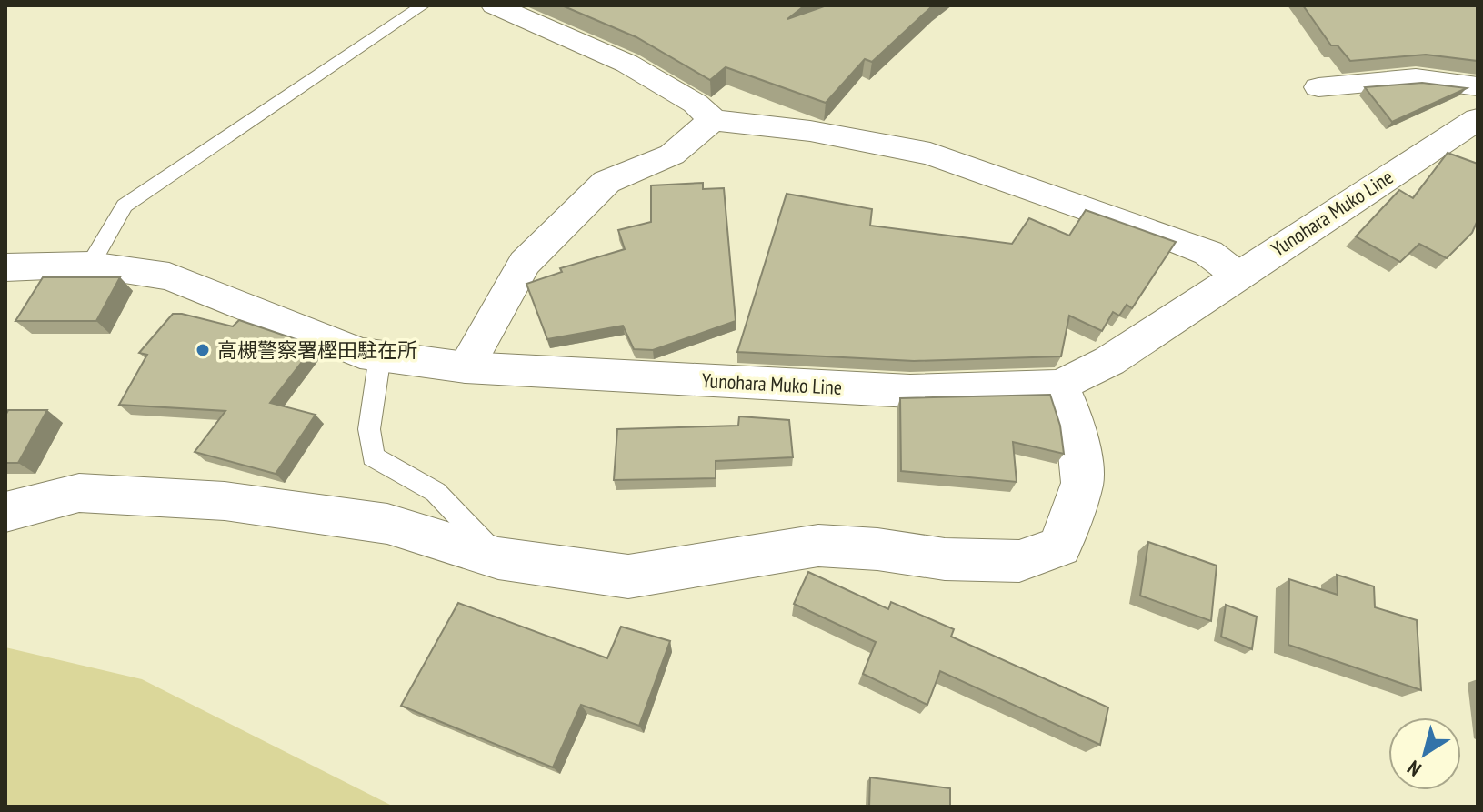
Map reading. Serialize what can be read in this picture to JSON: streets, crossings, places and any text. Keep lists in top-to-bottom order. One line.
{"streets":{"street":["Yunohara Muko Line"]},"places":["高槻警察署樫田駐在所"],"north":"bottom left"}
